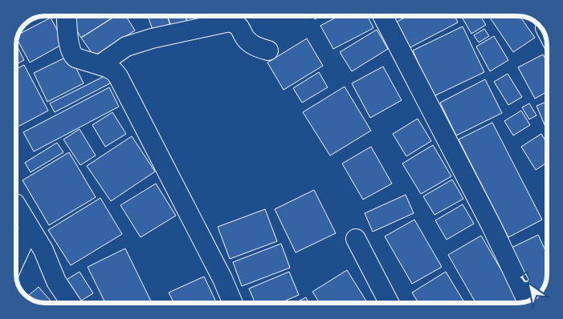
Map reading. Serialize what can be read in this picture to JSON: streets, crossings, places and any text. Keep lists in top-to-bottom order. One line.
{"north":"top left"}
